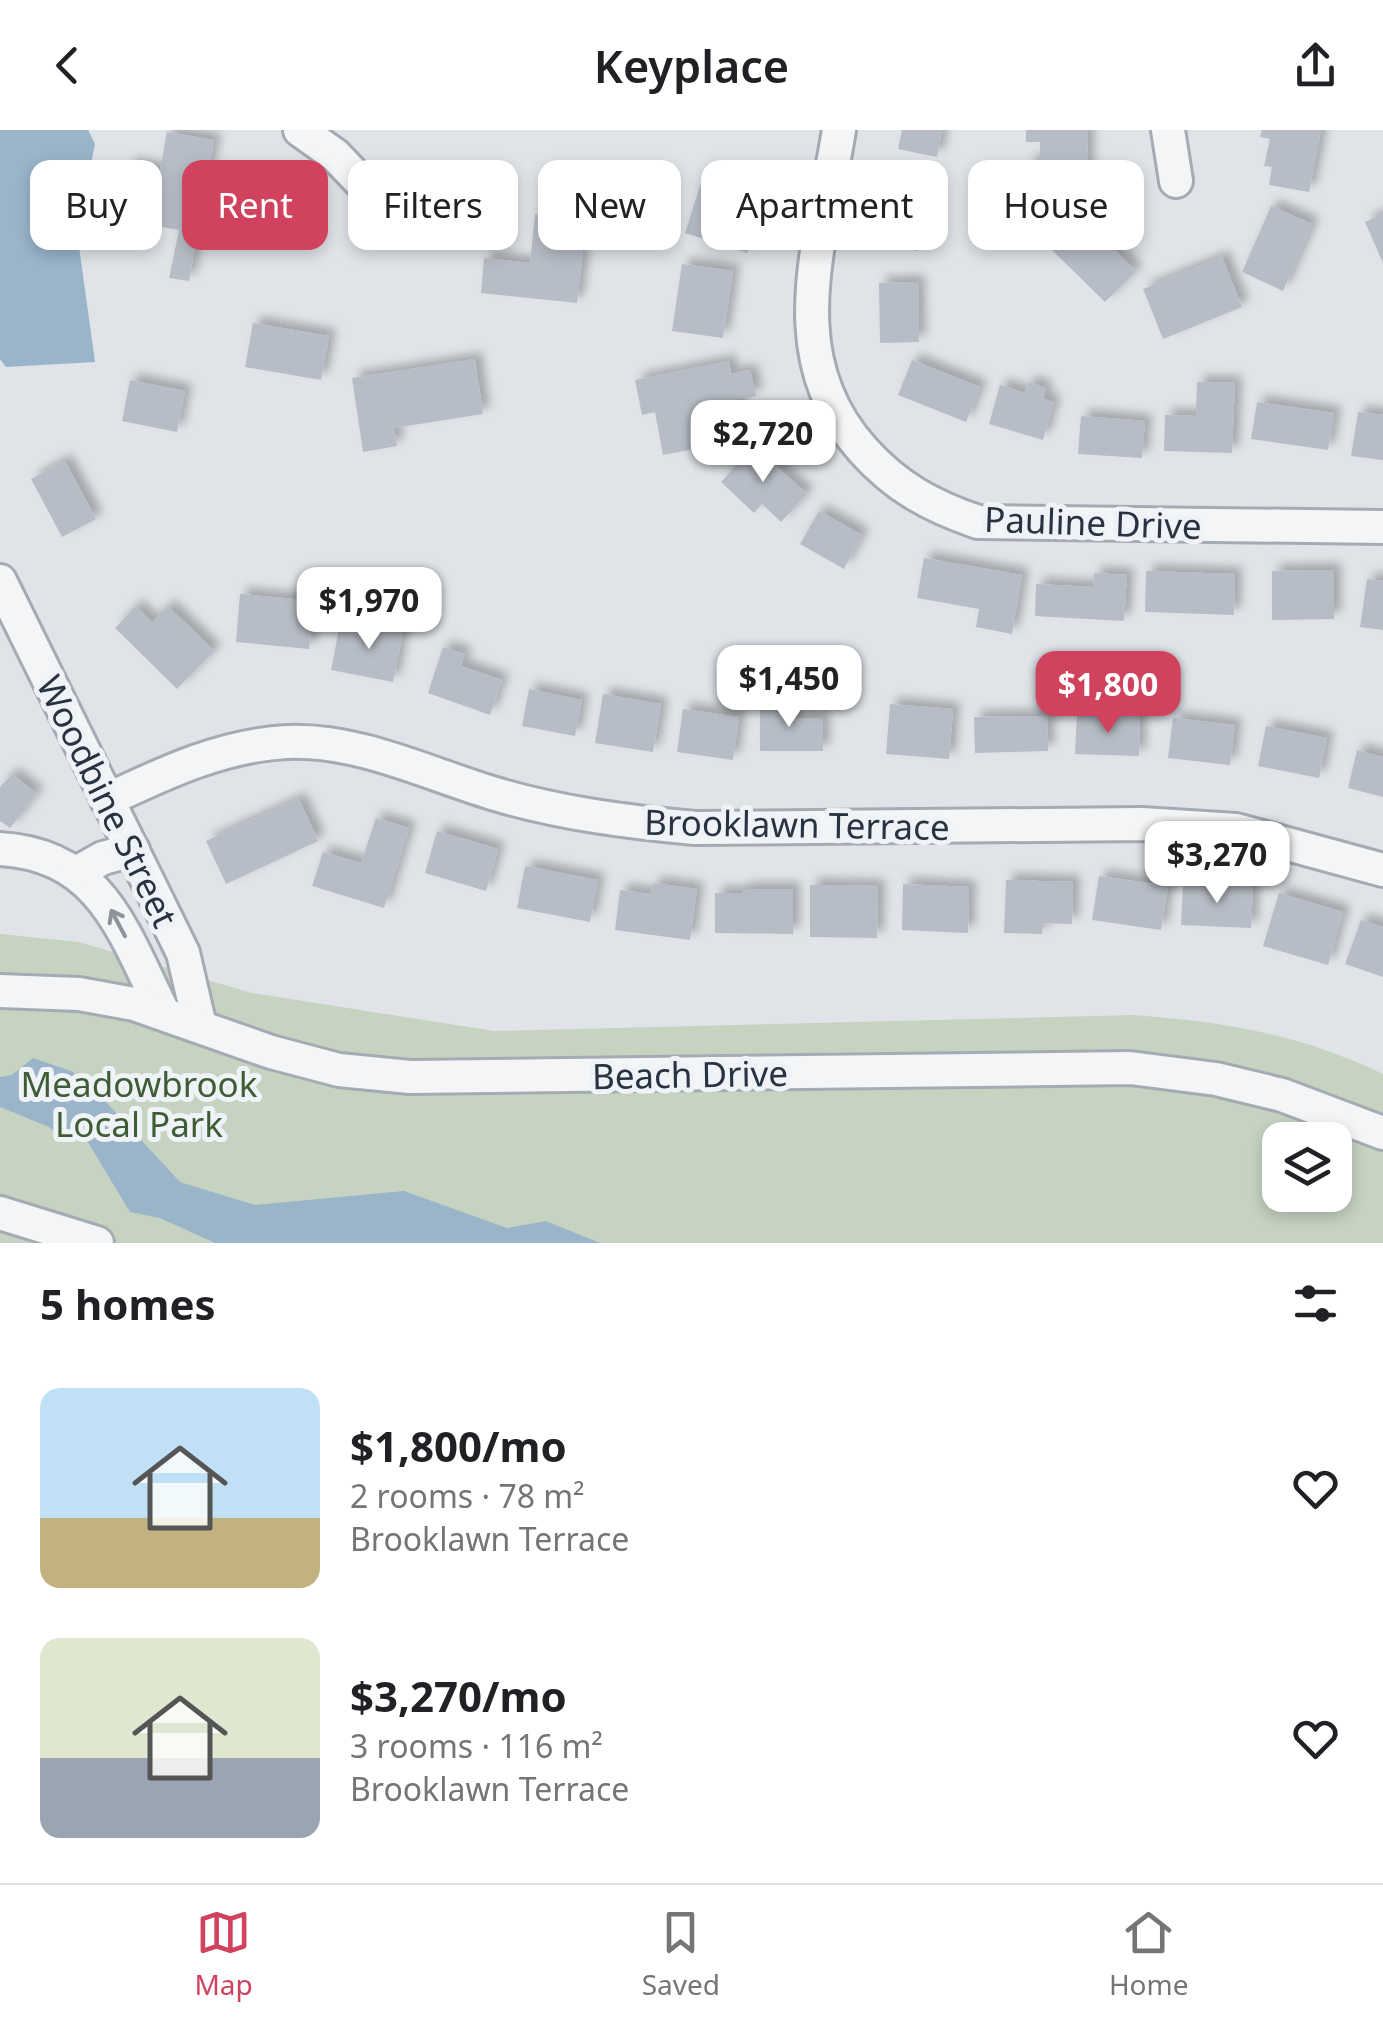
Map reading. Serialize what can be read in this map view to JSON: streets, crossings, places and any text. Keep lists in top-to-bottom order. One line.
{"streets":{"street":["Pauline Drive","Woodbine Street","Brooklawn Terrace","Beach Drive"]},"crossings":[["Woodbine Street","Brooklawn Terrace"],["Woodbine Street","Beach Drive"]],"parks":["Meadowbrook Local Park"],"page":{"header":"Keyplace","chip":["Buy","Rent","Filters","New","Apartment","House"],"price":["$2,720","$1,970","$1,450","$1,800","$3,270"],"heading":"5 homes","list":[{"name":"$1,800/mo","note":"2 rooms · 78 m² · Brooklawn Terrace"},{"name":"$3,270/mo","note":"3 rooms · 116 m² · Brooklawn Terrace"}],"tabs":["Map","Saved","Home"]}}
